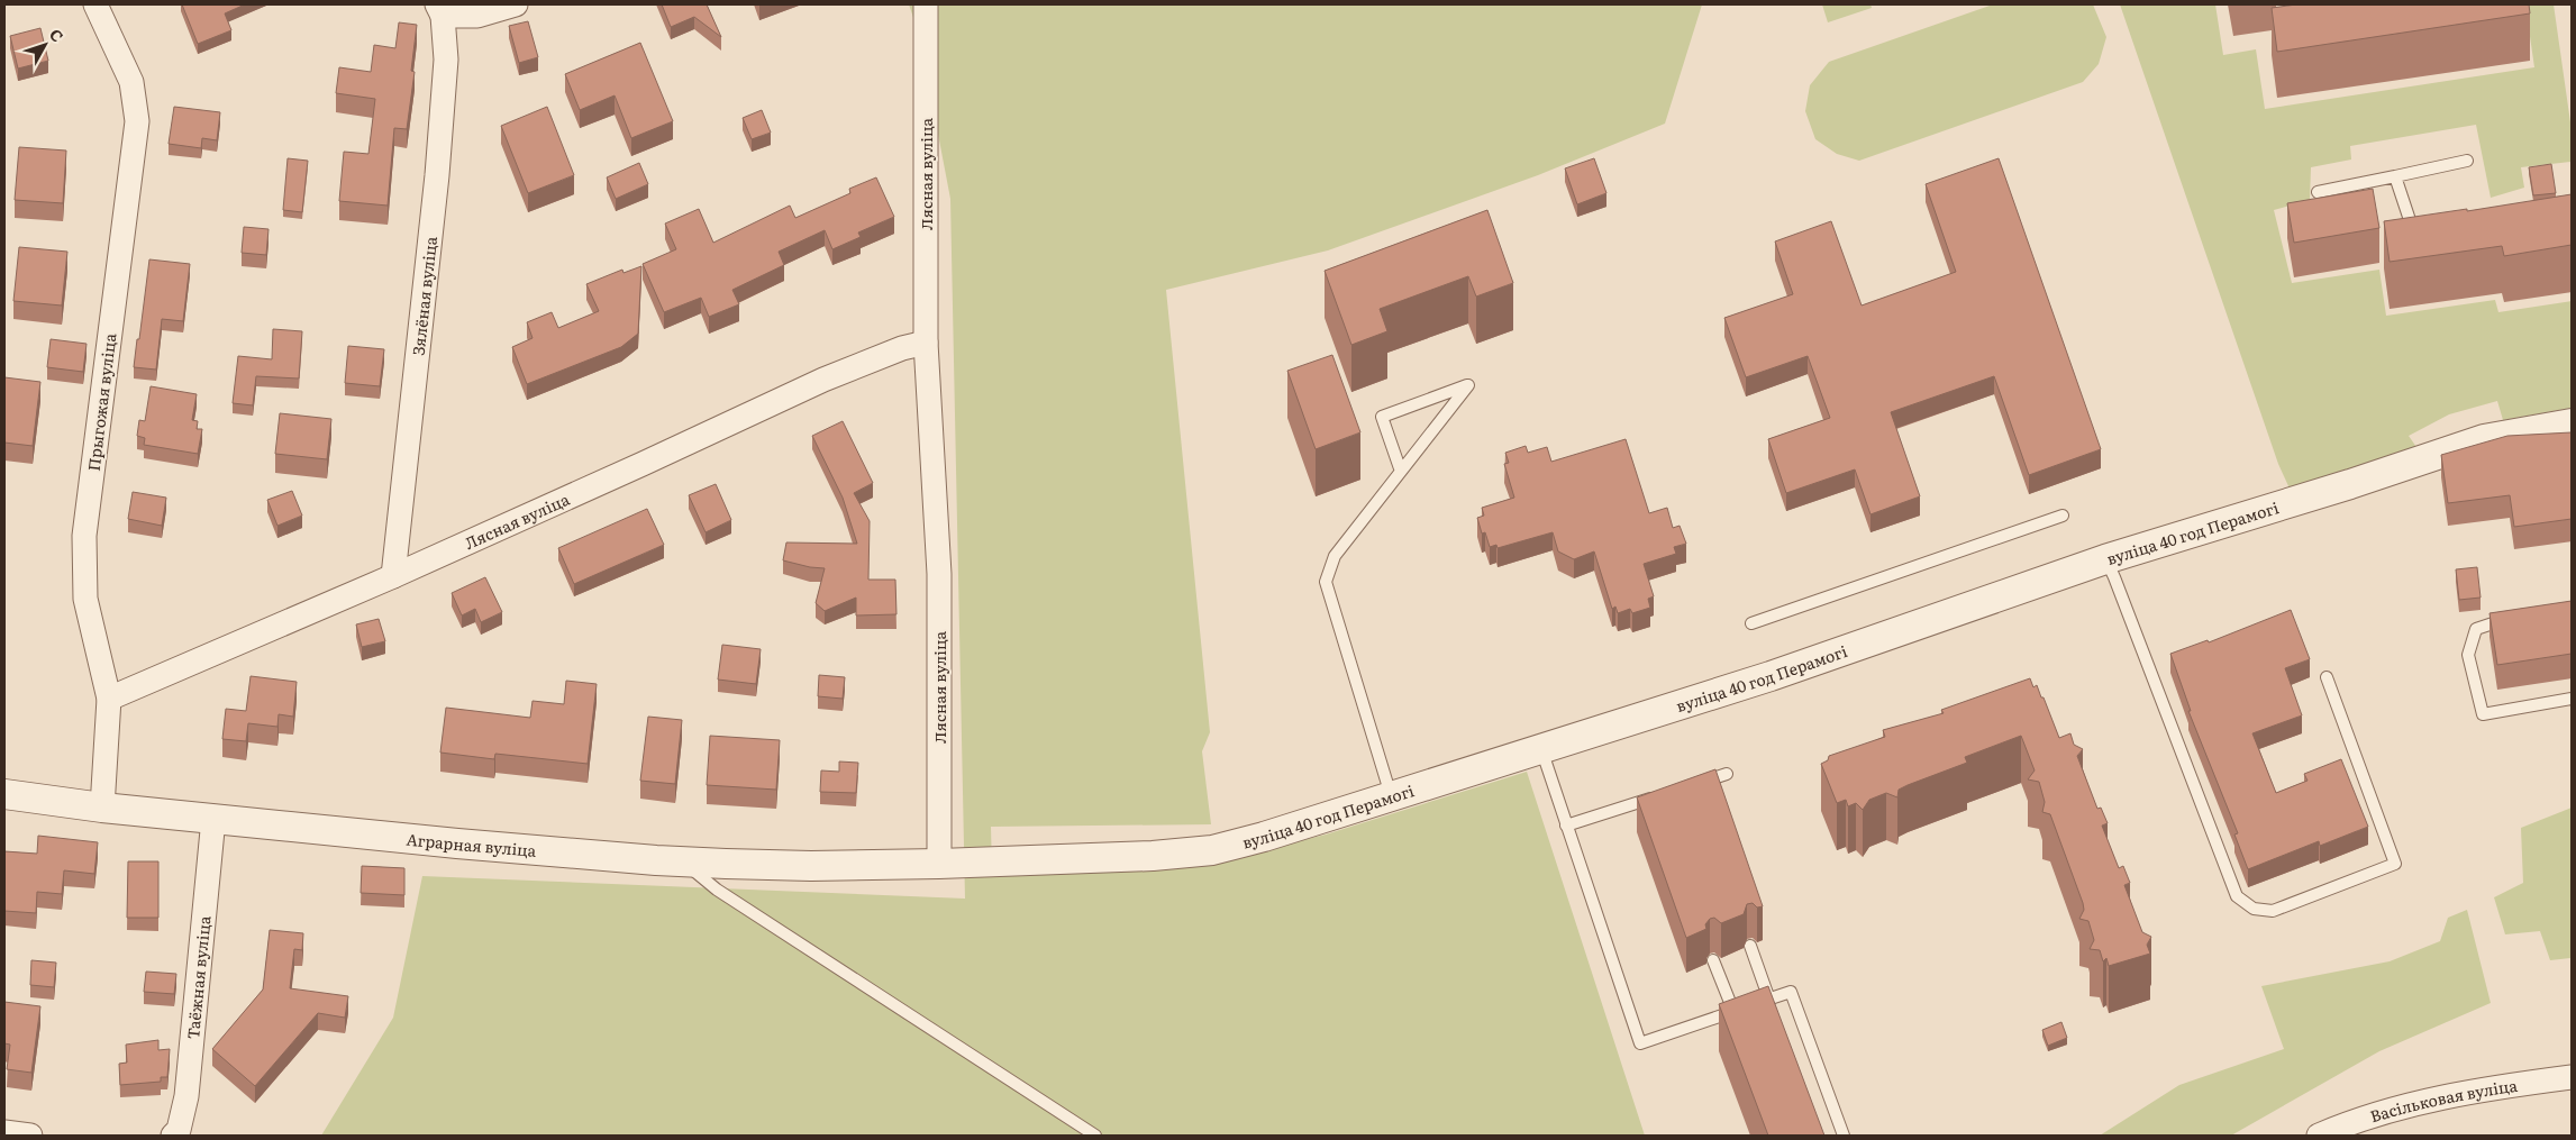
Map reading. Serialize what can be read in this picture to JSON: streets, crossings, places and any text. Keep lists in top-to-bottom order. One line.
{"streets":{"street":["Лясная вуліца","Зялёная вуліца","Прыгожая вуліца","вуліца 40 год Перамогі","Аграрная вуліца","Таёжная вуліца","Васільковая вуліца"]},"crossings":[["Лясная вуліца","Зялёная вуліца"],["Лясная вуліца","Прыгожая вуліца"],["Лясная вуліца","вуліца 40 год Перамогі"],["Лясная вуліца","Аграрная вуліца"],["Прыгожая вуліца","Аграрная вуліца"],["вуліца 40 год Перамогі","Аграрная вуліца"],["Аграрная вуліца","Таёжная вуліца"]],"north":"top right"}
